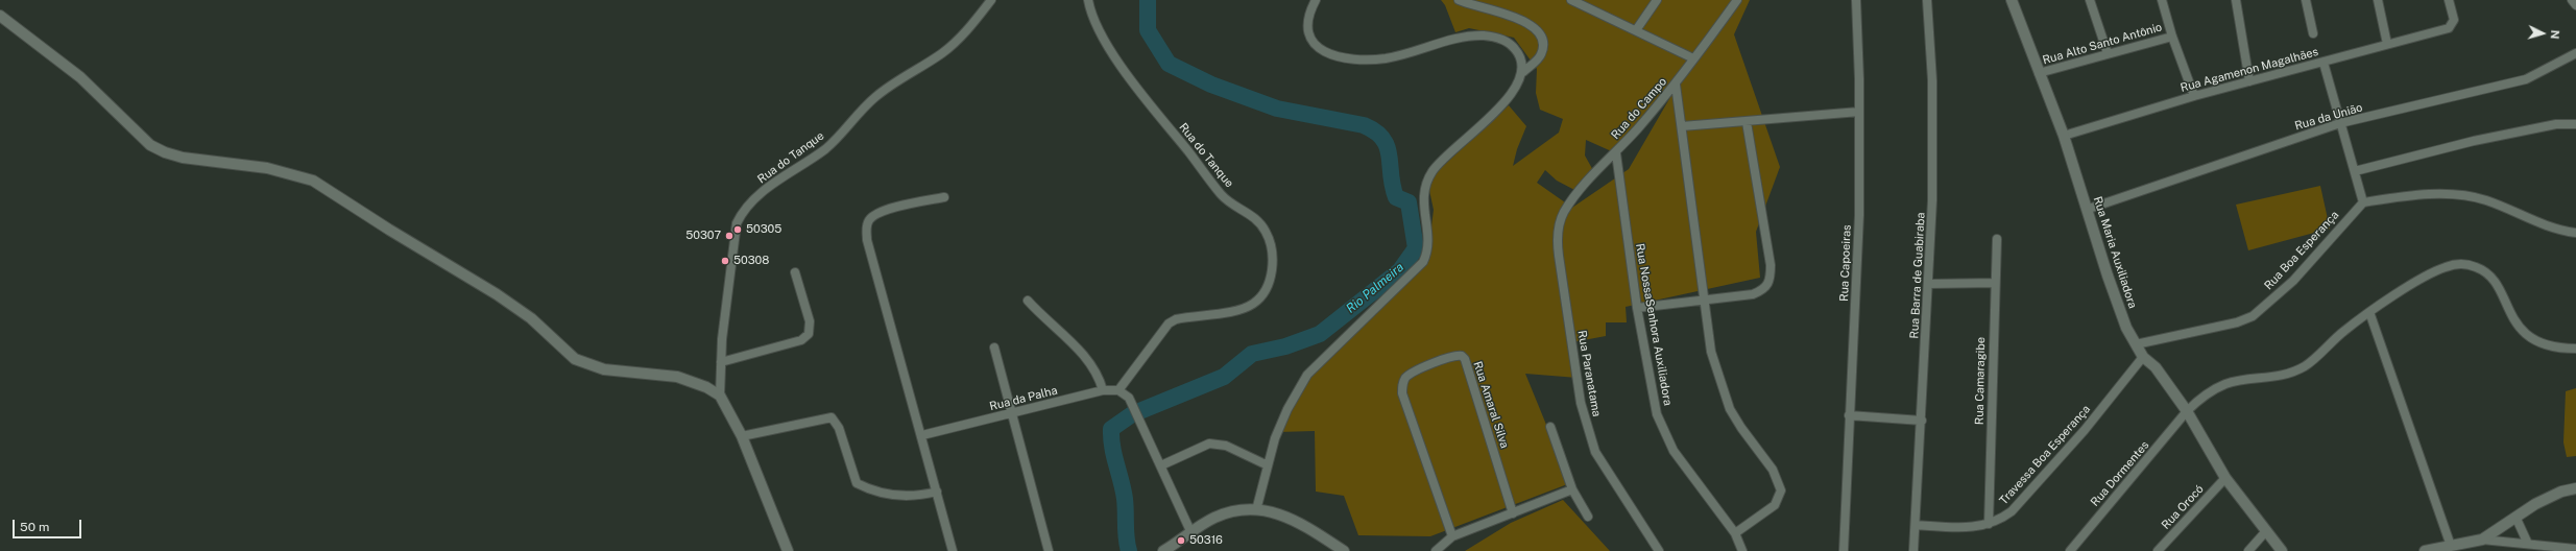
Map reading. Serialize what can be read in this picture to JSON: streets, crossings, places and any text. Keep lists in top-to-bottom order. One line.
{"streets":{"street":["Rua Alto Santo Antônio","Rua Agamenon Magalhães","Rua do Campo","Rua da União","Rua do Tanque","Rua Boa Esperança","Rua Maria Auxiliadora","Rua Capoeiras","Rua Barra de Guabiraba","Rua NossaSenhora Auxiliadora","Rua Paranatama","Rua Camaragibe","Rua da Palha","Rua Amaral Silva","Travessa Boa Esperança","Rua Dormentes","Rua Orocó"]},"crossings":[["Rua Alto Santo Antônio","Rua Maria Auxiliadora"],["Rua Agamenon Magalhães","Rua Maria Auxiliadora"],["Rua do Campo","Rua NossaSenhora Auxiliadora"],["Rua do Campo","Rua Paranatama"],["Rua da União","Rua Maria Auxiliadora"],["Rua do Tanque","Rua da Palha"],["Rua Boa Esperança","Rua Maria Auxiliadora"],["Rua Maria Auxiliadora","Travessa Boa Esperança"],["Rua Maria Auxiliadora","Rua Dormentes"],["Rua Maria Auxiliadora","Rua Orocó"],["Rua Barra de Guabiraba","Travessa Boa Esperança"],["Rua Camaragibe","Travessa Boa Esperança"]],"water":["Rio Palmeira"],"places":["50305","50307","50308","50316"],"scale_bar":"50 m","north":"right"}
